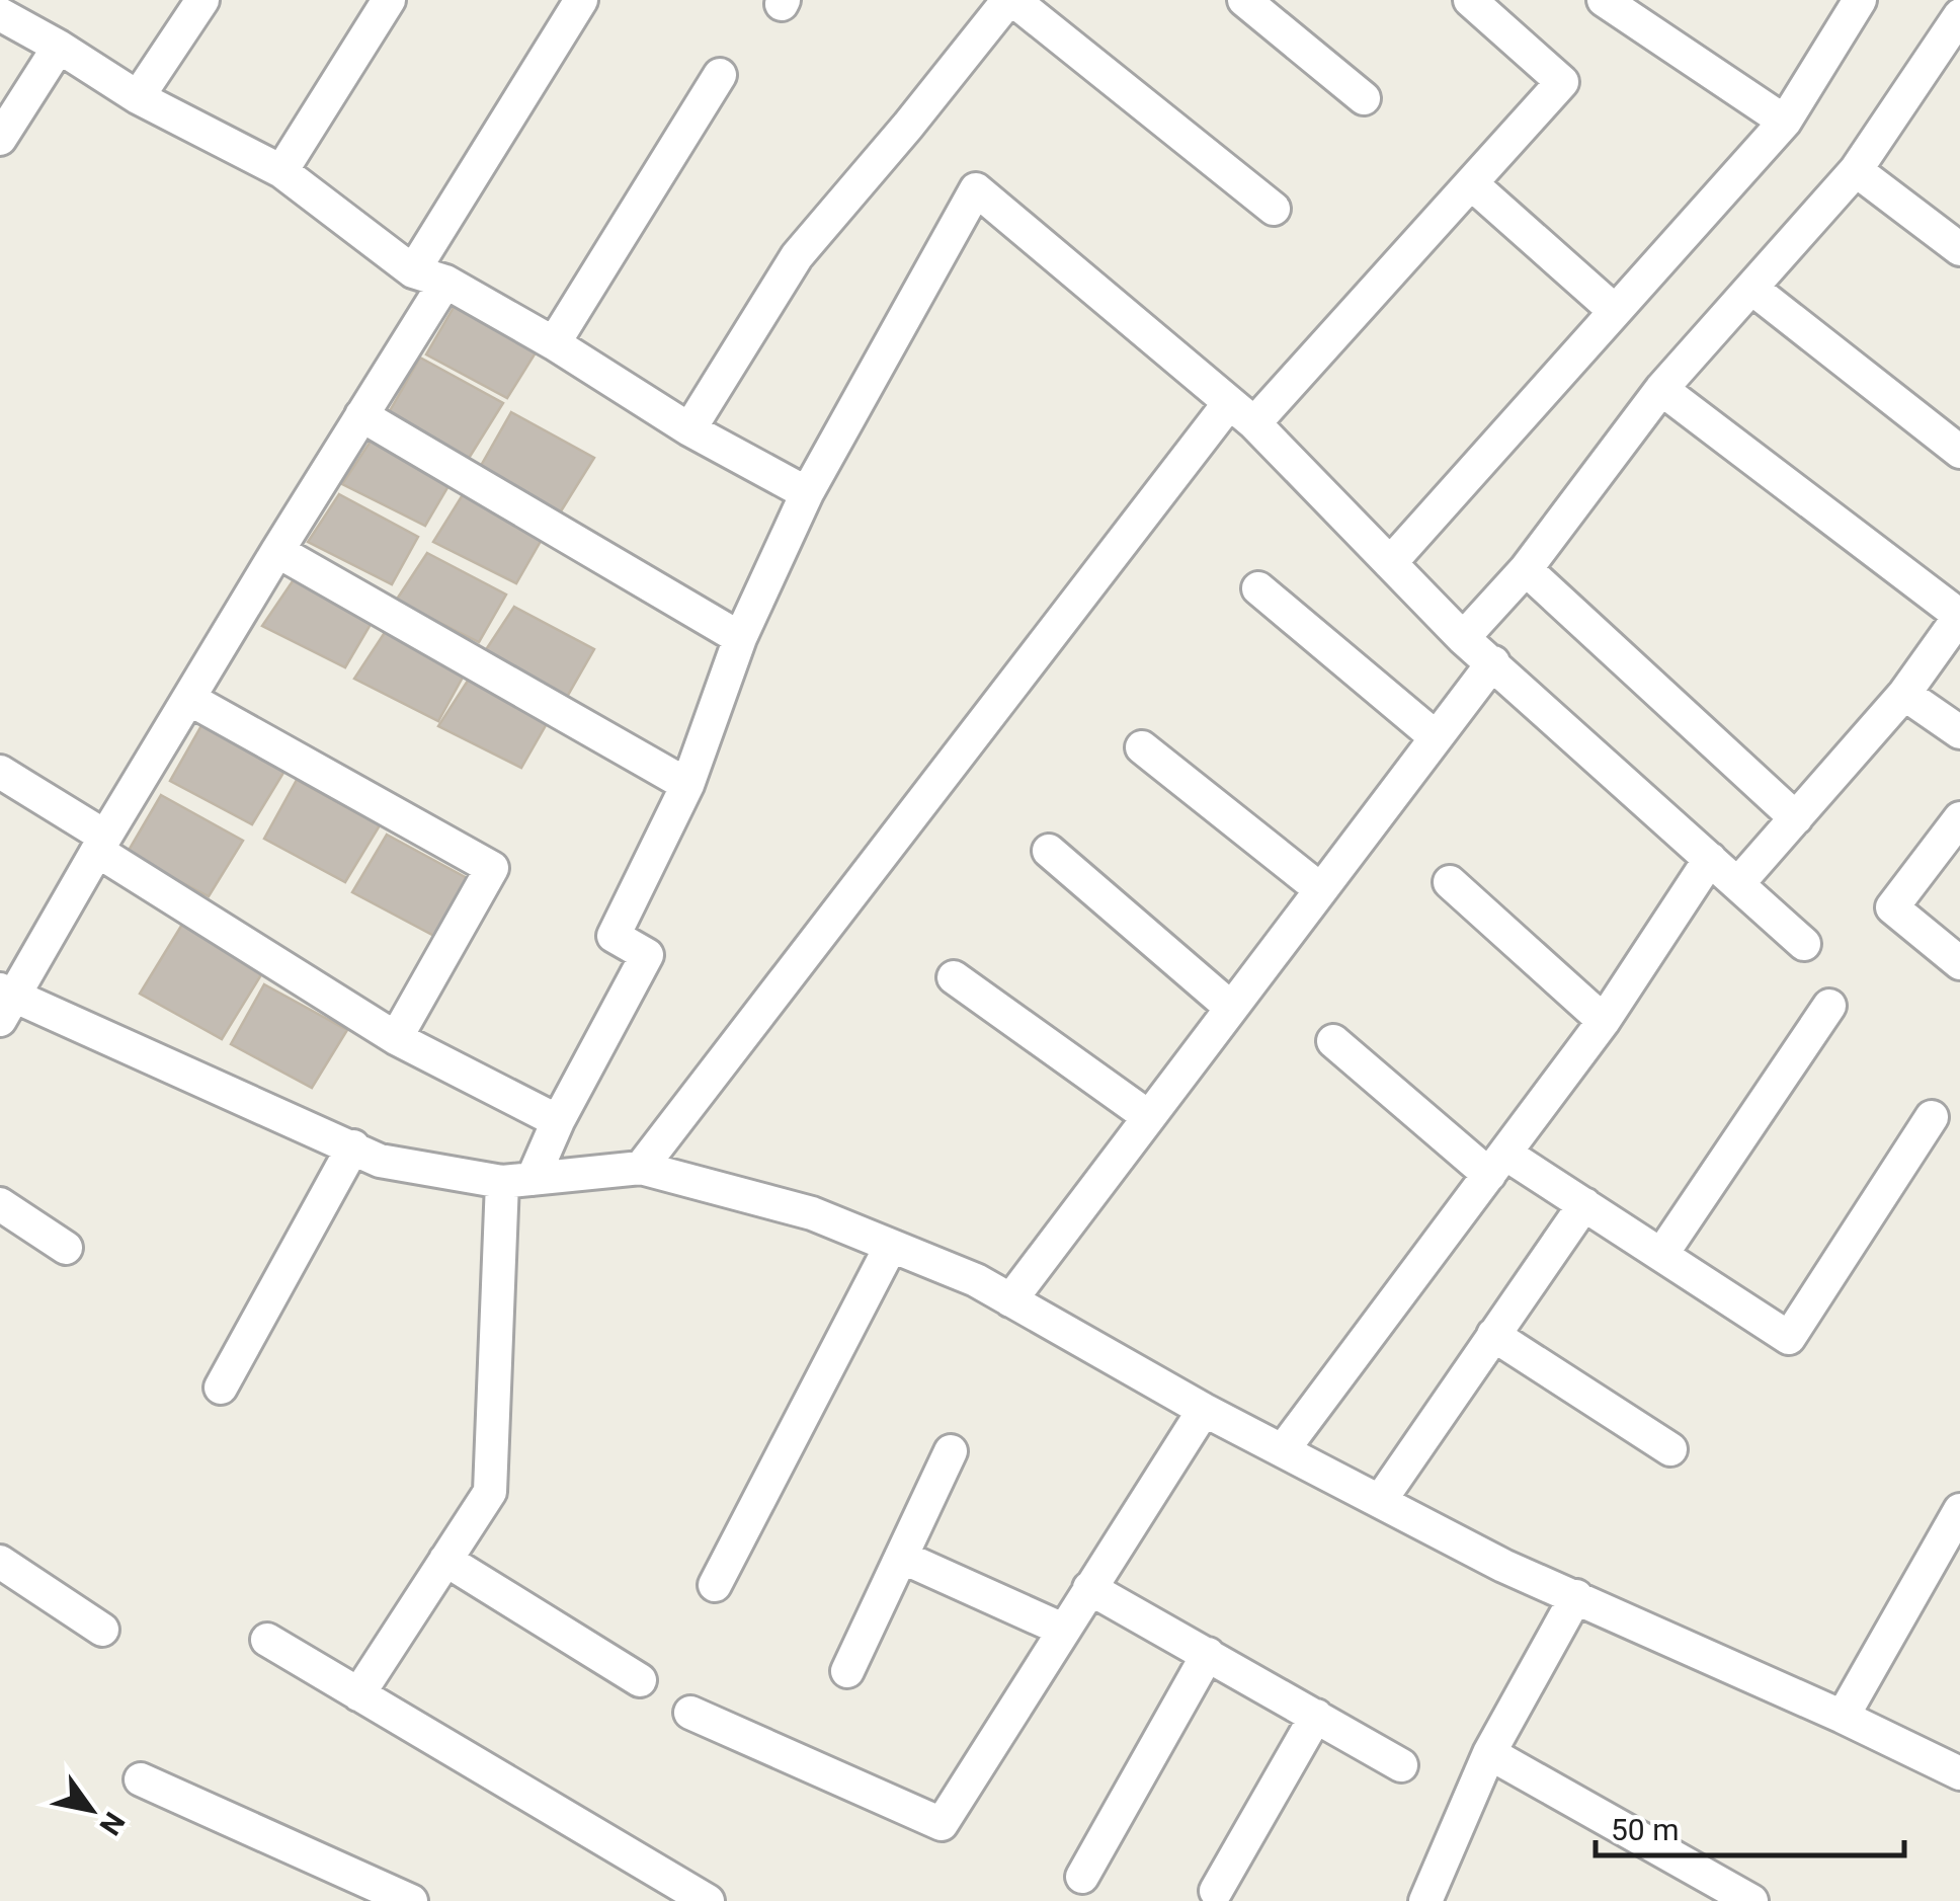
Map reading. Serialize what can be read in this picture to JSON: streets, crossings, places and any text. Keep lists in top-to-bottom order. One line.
{"scale_bar":"50 m","north":"bottom right"}
